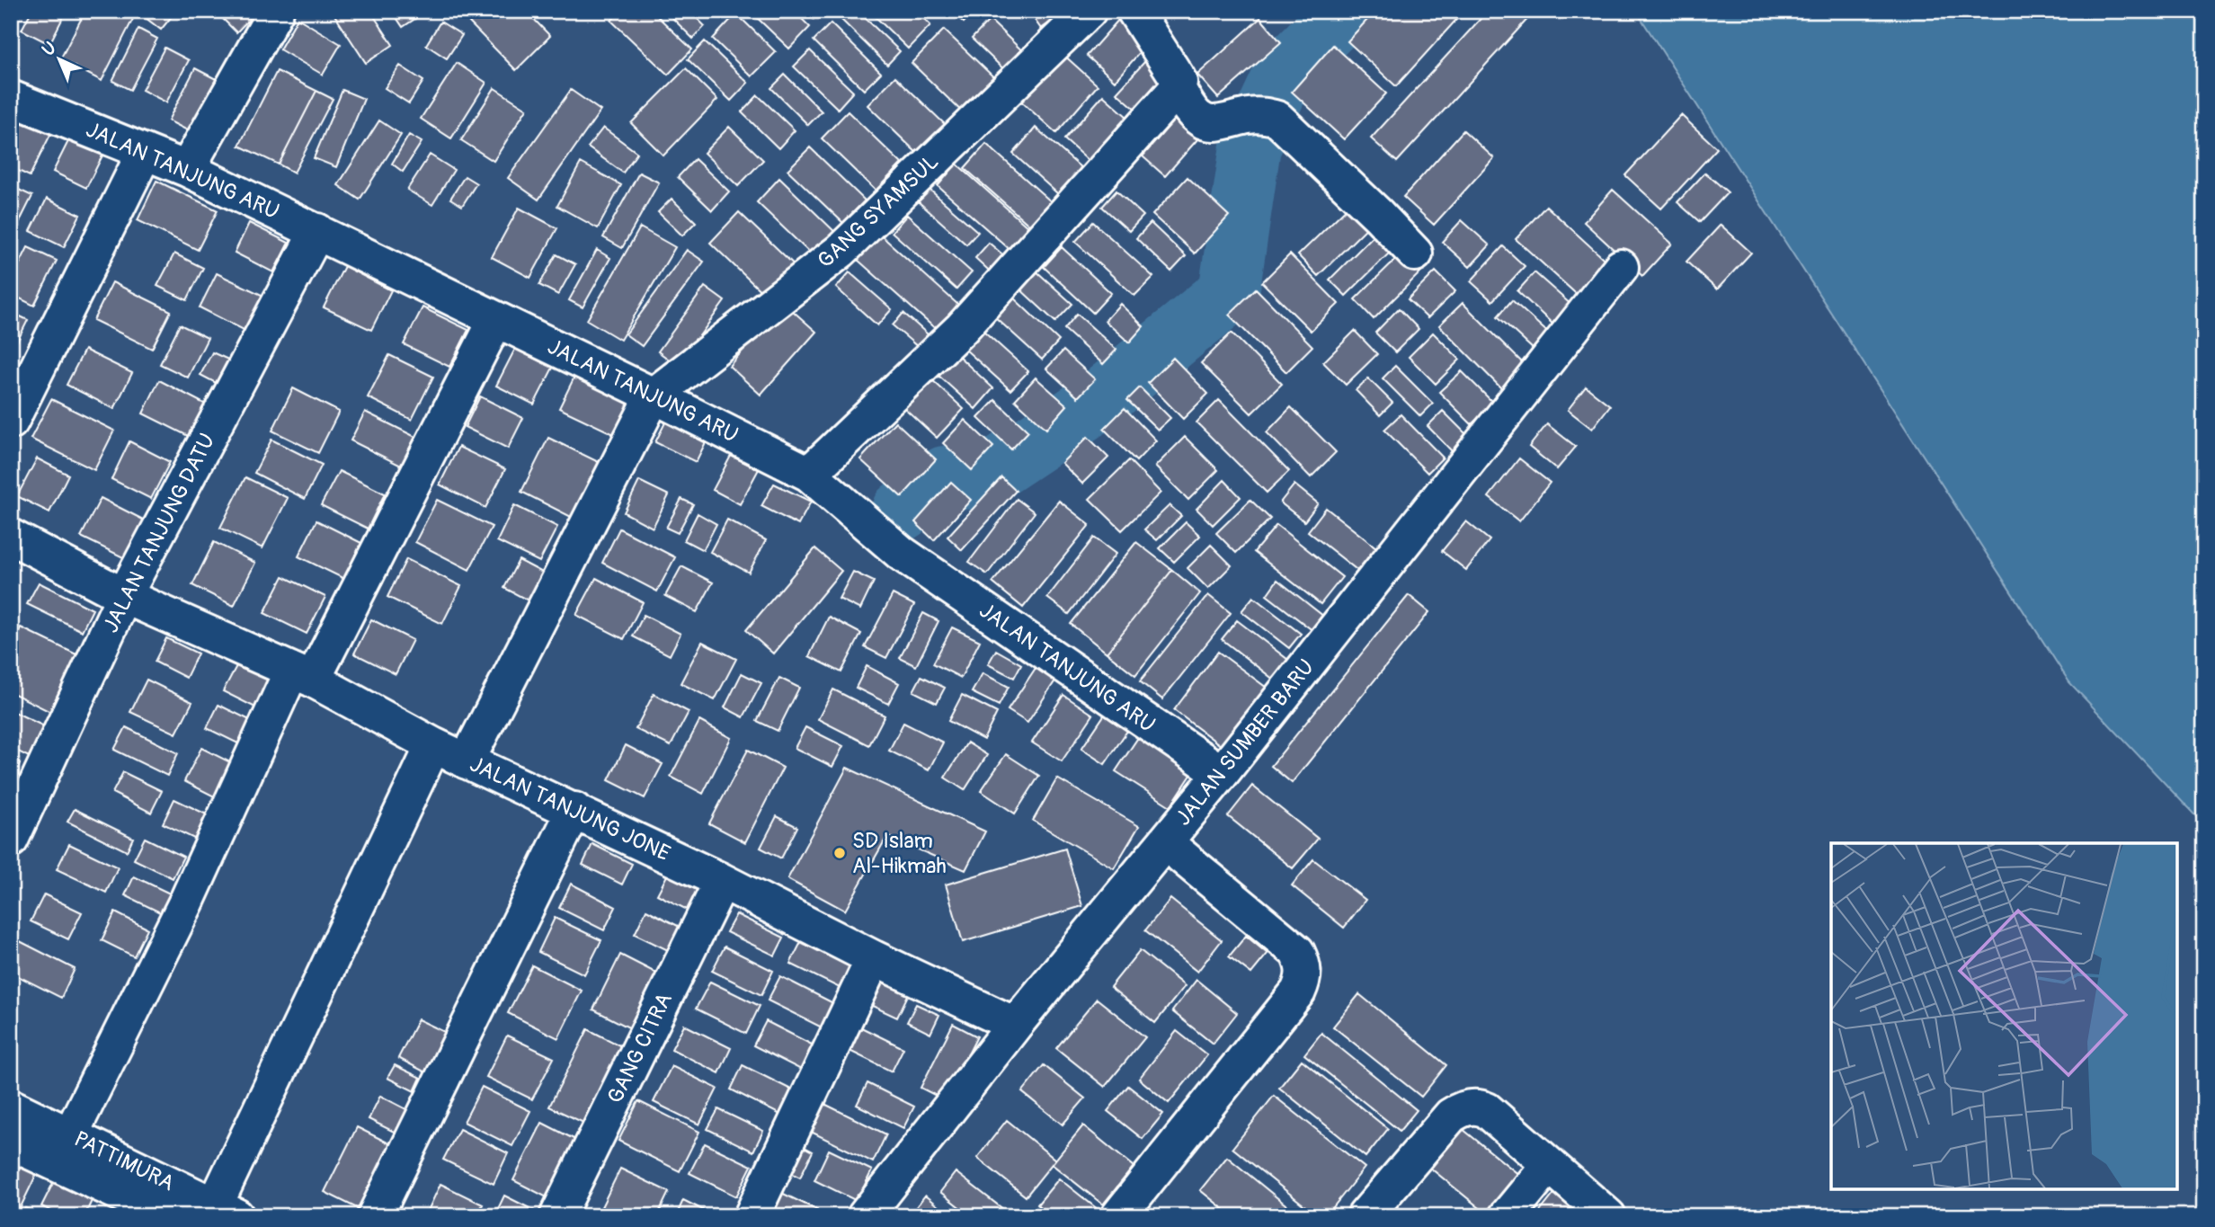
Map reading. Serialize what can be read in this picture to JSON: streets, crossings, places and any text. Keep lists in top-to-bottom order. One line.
{"streets":{"street":["JALAN TANJUNG ARU","GANG SYAMSUL","JALAN TANJUNG DATU","JALAN SUMBER BARU","JALAN TANJUNG JONE","GANG CITRA","PATTIMURA"]},"crossings":[["JALAN TANJUNG ARU","GANG SYAMSUL"],["JALAN TANJUNG ARU","JALAN TANJUNG DATU"],["JALAN TANJUNG ARU","JALAN SUMBER BARU"],["JALAN TANJUNG DATU","JALAN TANJUNG JONE"],["JALAN SUMBER BARU","JALAN TANJUNG JONE"],["JALAN TANJUNG JONE","GANG CITRA"]],"places":["SD Islam Al-Hikmah"],"north":"top left"}
